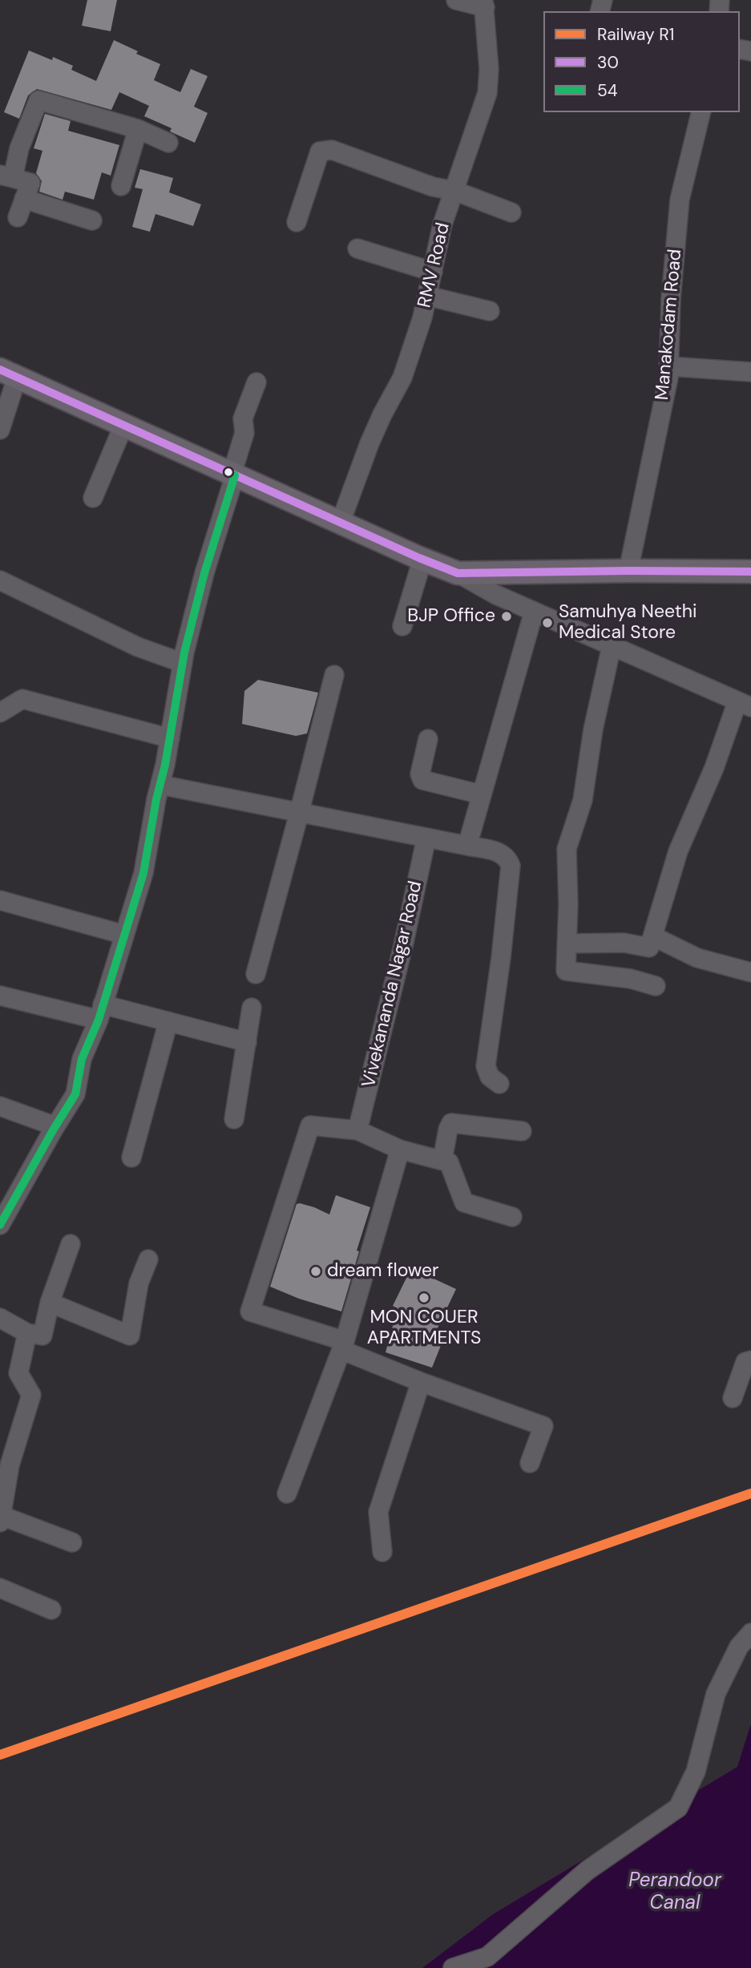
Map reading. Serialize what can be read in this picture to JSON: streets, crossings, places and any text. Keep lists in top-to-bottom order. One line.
{"streets":{"street":["RMV Road","Manakodam Road","Vivekananda Nagar Road"]},"water":["Perandoor Canal"],"places":["BJP Office","Samuhya Neethi Medical Store","dream flower","MON COUER APARTMENTS"],"lines":["transit line 30","transit line 54","rail line R1"],"legend":["Railway R1","30","54"]}
